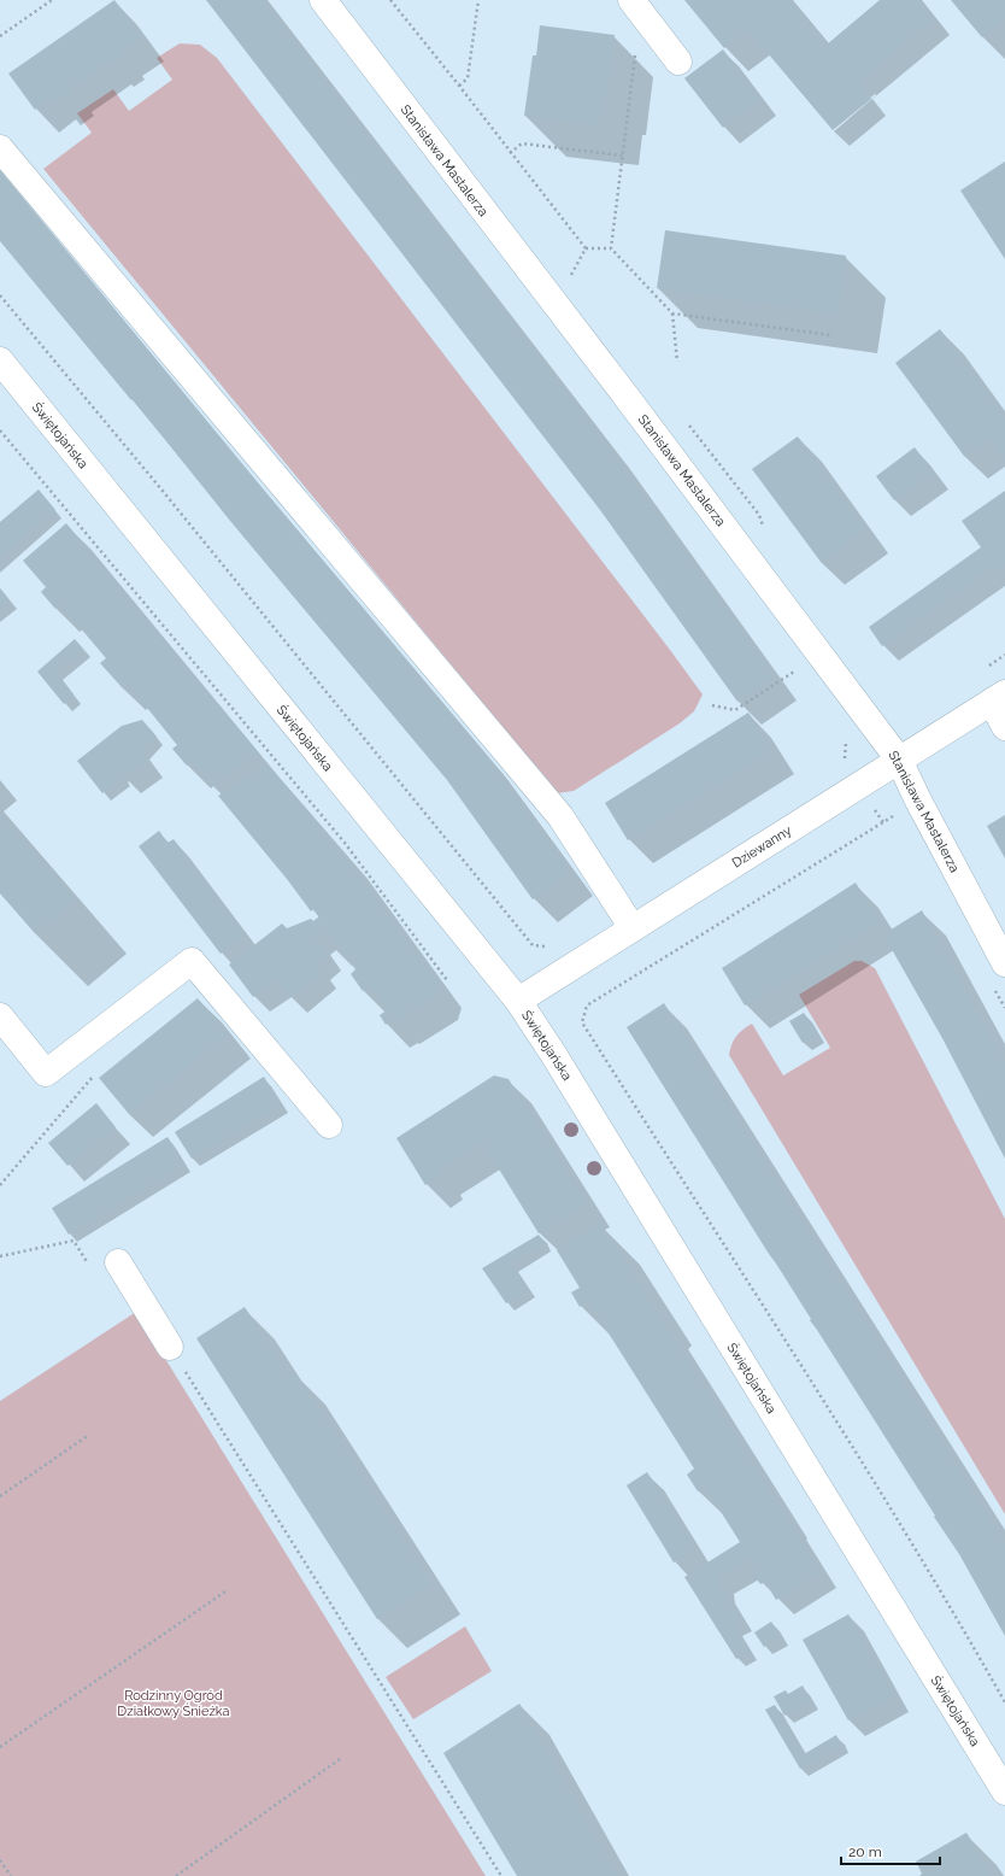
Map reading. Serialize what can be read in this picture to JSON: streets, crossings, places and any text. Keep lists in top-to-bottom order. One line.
{"streets":{"street":["Stanisława Mastalerza","Świętojańska","Dziewanny"]},"crossings":[["Stanisława Mastalerza","Dziewanny"],["Świętojańska","Dziewanny"]],"parks":["Rodzinny Ogród Działkowy Śnieżka"],"scale_bar":"20 m"}
